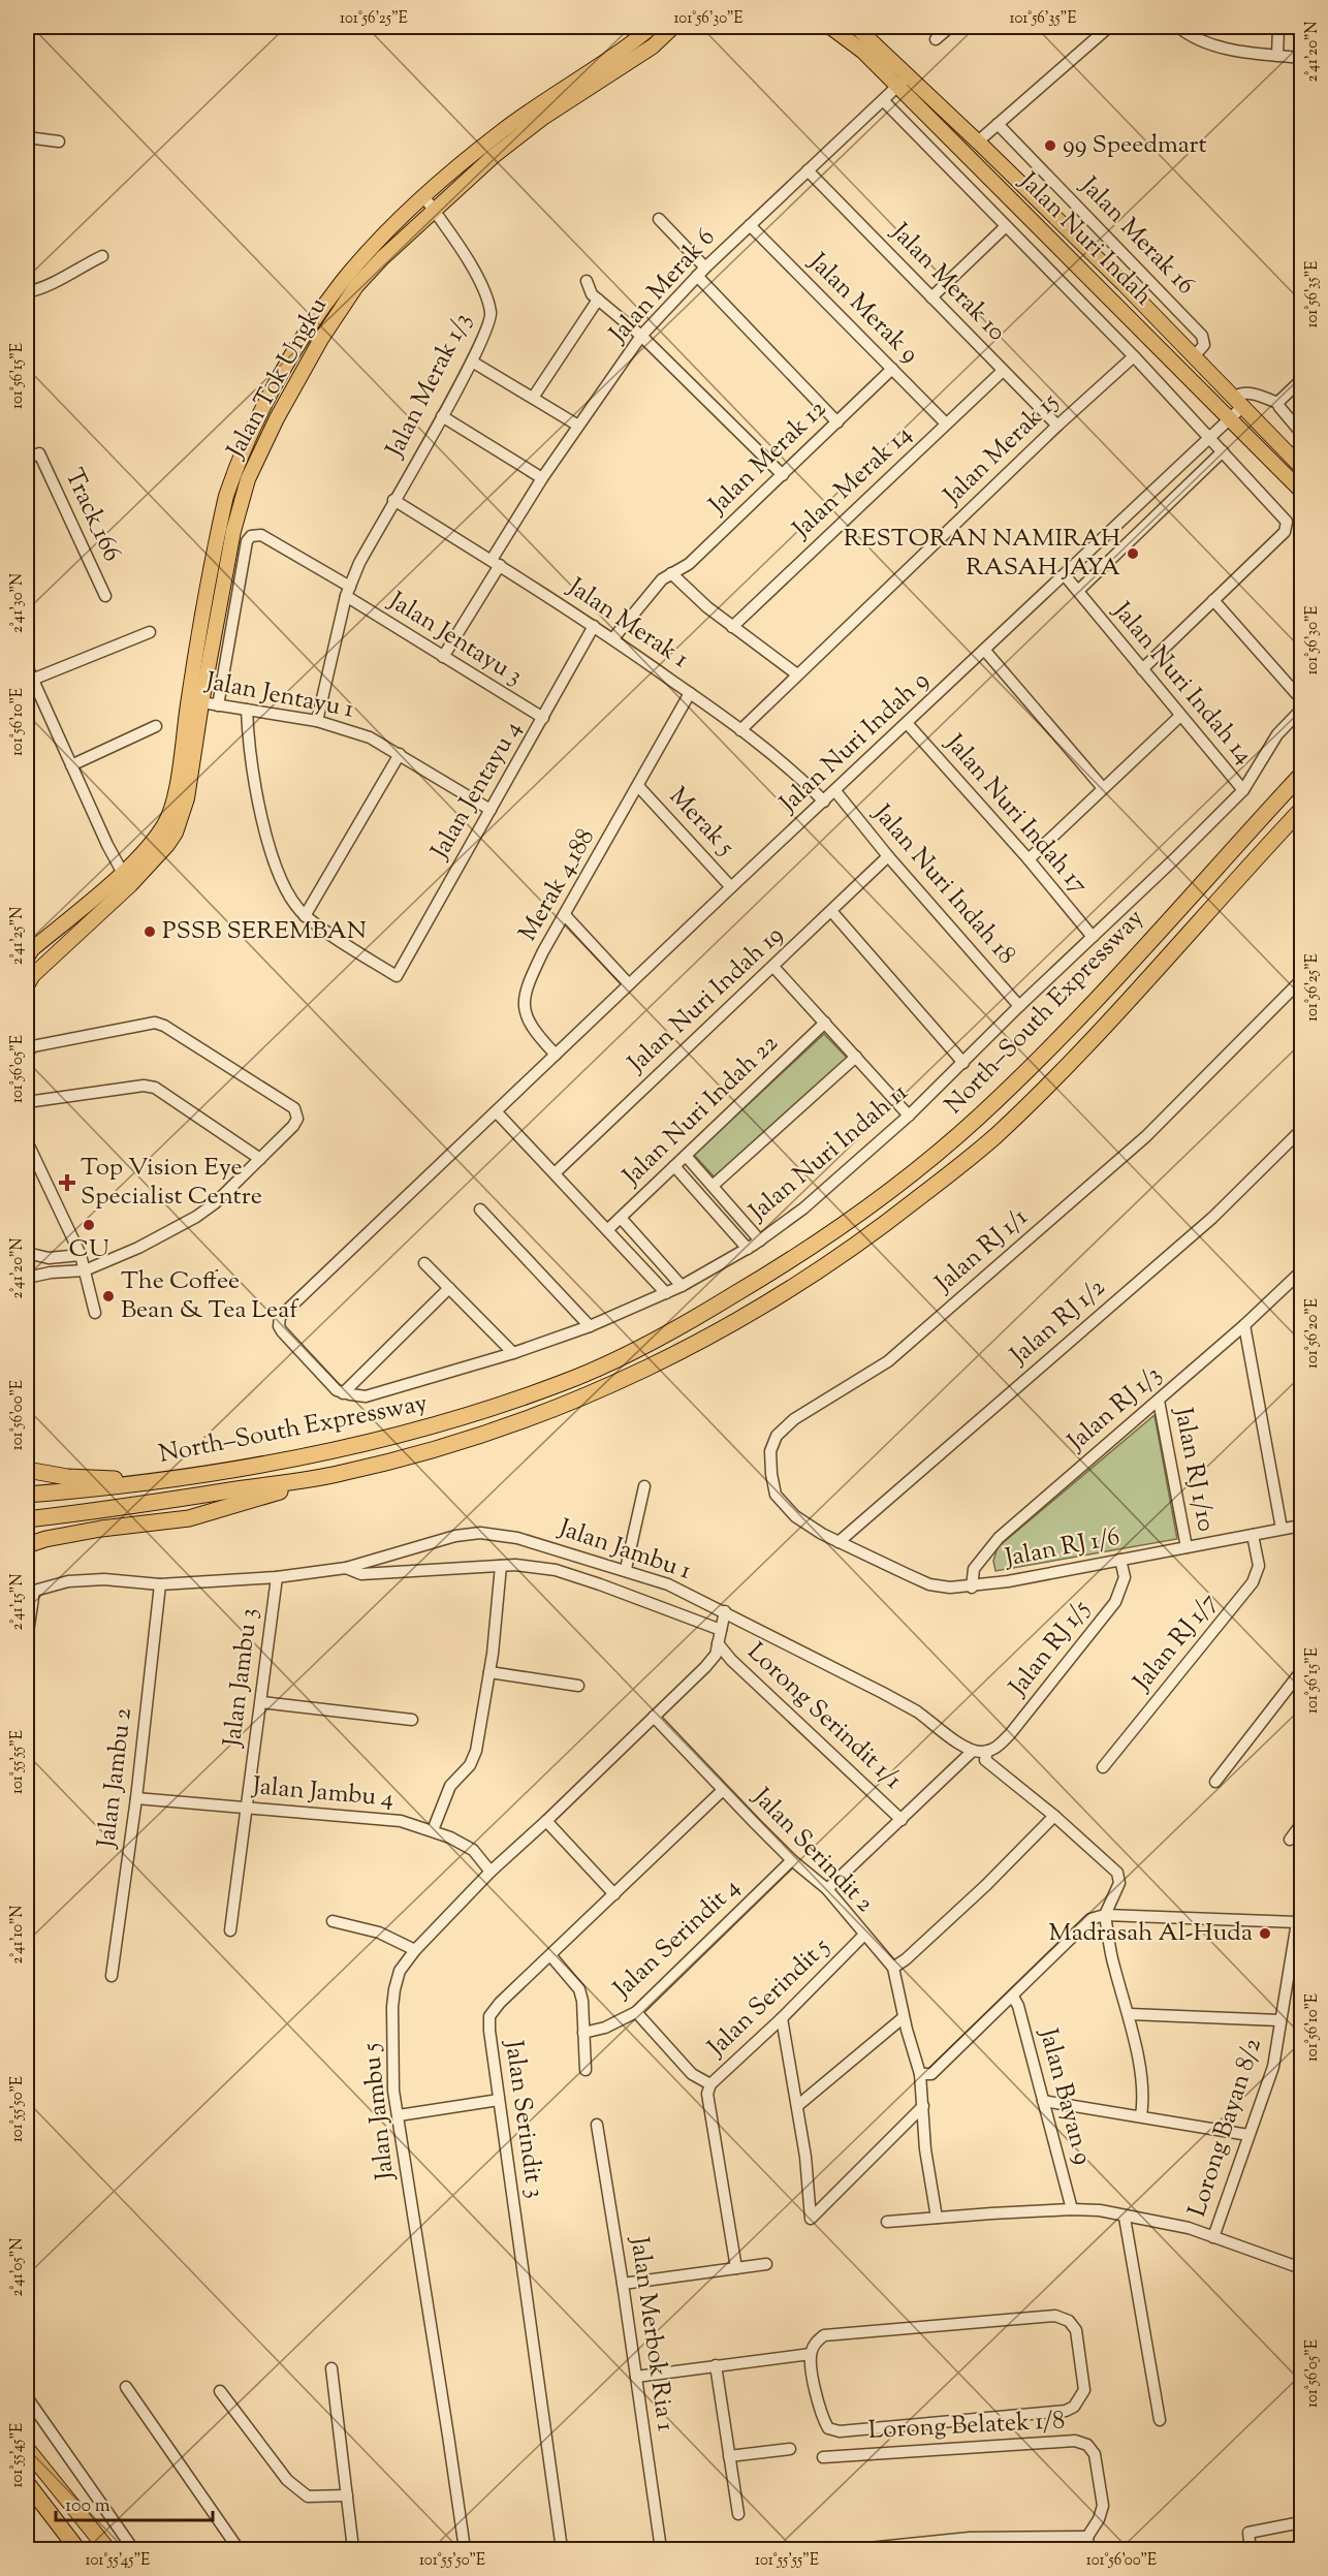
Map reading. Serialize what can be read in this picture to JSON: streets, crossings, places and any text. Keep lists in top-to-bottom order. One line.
{"streets":{"highway":["North–South Expressway"],"main road":["Jalan Nuri Indah","Jalan Tok Ungku"],"street":["Jalan Merak 16","Jalan Merak 10","Jalan Merak 6","Jalan Merak 9","Jalan Merak 1/3","Jalan Merak 15","Jalan Merak 12","Jalan Merak 14","Track_166","Jalan Merak 1","Jalan Jentayu 3","Jalan Nuri Indah 14","Jalan Jentayu 1","Jalan Nuri Indah 9","Jalan Jentayu 4","Jalan Nuri Indah 17","Merak 5","Merak 4_188","Jalan Nuri Indah 18","Jalan Nuri Indah 19","Jalan Nuri Indah 22","Jalan Nuri Indah 11","Jalan RJ 1/1","Jalan RJ 1/2","Jalan RJ 1/3","Jalan RJ 1/10","Jalan RJ 1/6","Jalan Jambu 1","Jalan RJ 1/7","Jalan RJ 1/5","Jalan Jambu 3","Lorong Serindit 1/1","Jalan Jambu 2","Jalan Jambu 4","Jalan Serindit 2","Jalan Serindit 4","Jalan Serindit 5","Jalan Bayan 9","Jalan Jambu 5","Jalan Serindit 3","Lorong Bayan 8/2","Jalan Merbok Ria 1","Lorong Belatek 1/8"]},"crossings":[["Jalan Merak 16","Jalan Nuri Indah"],["Jalan Nuri Indah","Jalan Merak 6"],["Jalan Nuri Indah","Jalan Nuri Indah 9"],["Jalan Merak 10","Jalan Merak 6"],["Jalan Merak 10","Jalan Merak 15"],["Jalan Merak 10","Jalan Merak 14"],["Jalan Merak 6","Jalan Merak 9"],["Jalan Merak 6","Jalan Merak 1"],["Jalan Merak 6","Jalan Jentayu 3"],["Jalan Merak 9","Jalan Merak 12"],["Jalan Merak 9","Jalan Merak 14"],["Jalan Tok Ungku","Jalan Merak 1/3"],["Jalan Tok Ungku","Jalan Jentayu 1"],["Jalan Merak 1/3","Jalan Merak 1"],["Jalan Merak 1/3","Jalan Jentayu 3"],["Jalan Merak 1/3","Jalan Jentayu 1"],["Jalan Merak 15","Jalan Merak 1"],["Jalan Merak 12","Jalan Merak 1"],["Jalan Merak 1","Jalan Nuri Indah 9"],["Jalan Merak 1","Jalan Jentayu 4"],["Jalan Merak 1","Merak 4_188"],["Jalan Jentayu 3","Jalan Jentayu 1"],["Jalan Jentayu 3","Jalan Jentayu 4"],["Jalan Nuri Indah 14","Jalan Nuri Indah 9"],["Jalan Nuri Indah 14","Jalan Nuri Indah 11"],["Jalan Jentayu 1","Jalan Jentayu 4"],["Jalan Nuri Indah 9","Jalan Nuri Indah 17"],["Jalan Nuri Indah 9","Merak 5"],["Jalan Nuri Indah 9","Merak 4_188"],["Jalan Nuri Indah 9","Jalan Nuri Indah 18"],["Jalan Nuri Indah 9","Jalan Nuri Indah 11"],["Jalan Nuri Indah 17","Jalan Nuri Indah 11"],["Merak 5","Merak 4_188"],["Jalan Nuri Indah 18","Jalan Nuri Indah 19"],["Jalan Nuri Indah 18","Jalan Nuri Indah 11"],["Jalan RJ 1/1","Jalan RJ 1/2"],["Jalan RJ 1/1","Jalan RJ 1/6"],["Jalan RJ 1/2","Jalan RJ 1/6"],["Jalan RJ 1/3","Jalan RJ 1/10"],["Jalan RJ 1/3","Jalan RJ 1/6"],["Jalan RJ 1/10","Jalan RJ 1/6"],["Jalan RJ 1/6","Jalan RJ 1/7"],["Jalan RJ 1/6","Jalan RJ 1/5"],["Jalan Jambu 1","Jalan Jambu 3"],["Jalan Jambu 1","Jalan Jambu 2"],["Jalan Jambu 1","Jalan Jambu 5"],["Jalan Jambu 3","Jalan Jambu 4"],["Lorong Serindit 1/1","Jalan Jambu 5"],["Jalan Jambu 2","Jalan Jambu 4"],["Jalan Jambu 4","Jalan Jambu 5"],["Jalan Serindit 2","Jalan Serindit 4"],["Jalan Serindit 2","Jalan Serindit 5"],["Jalan Serindit 2","Jalan Jambu 5"],["Jalan Serindit 2","Jalan Serindit 3"]],"places":{"other":["99 Speedmart","RESTORAN NAMIRAH RASAH JAYA","PSSB SEREMBAN","CU","The Coffee Bean & Tea Leaf","Madrasah Al-Huda"],"health":["Top Vision Eye Specialist Centre"]},"scale_bar":"100 m","coordinates":["101°56'25\"E","101°56'30\"E","101°56'35\"E","2°41'20\"N","101°56'15\"E","2°41'30\"N","101°56'10\"E","2°41'25\"N","101°56'05\"E","101°56'20\"E","101°56'00\"E","2°41'15\"N","101°55'55\"E","2°41'10\"N","101°55'50\"E","2°41'05\"N","101°55'45\"E"]}
